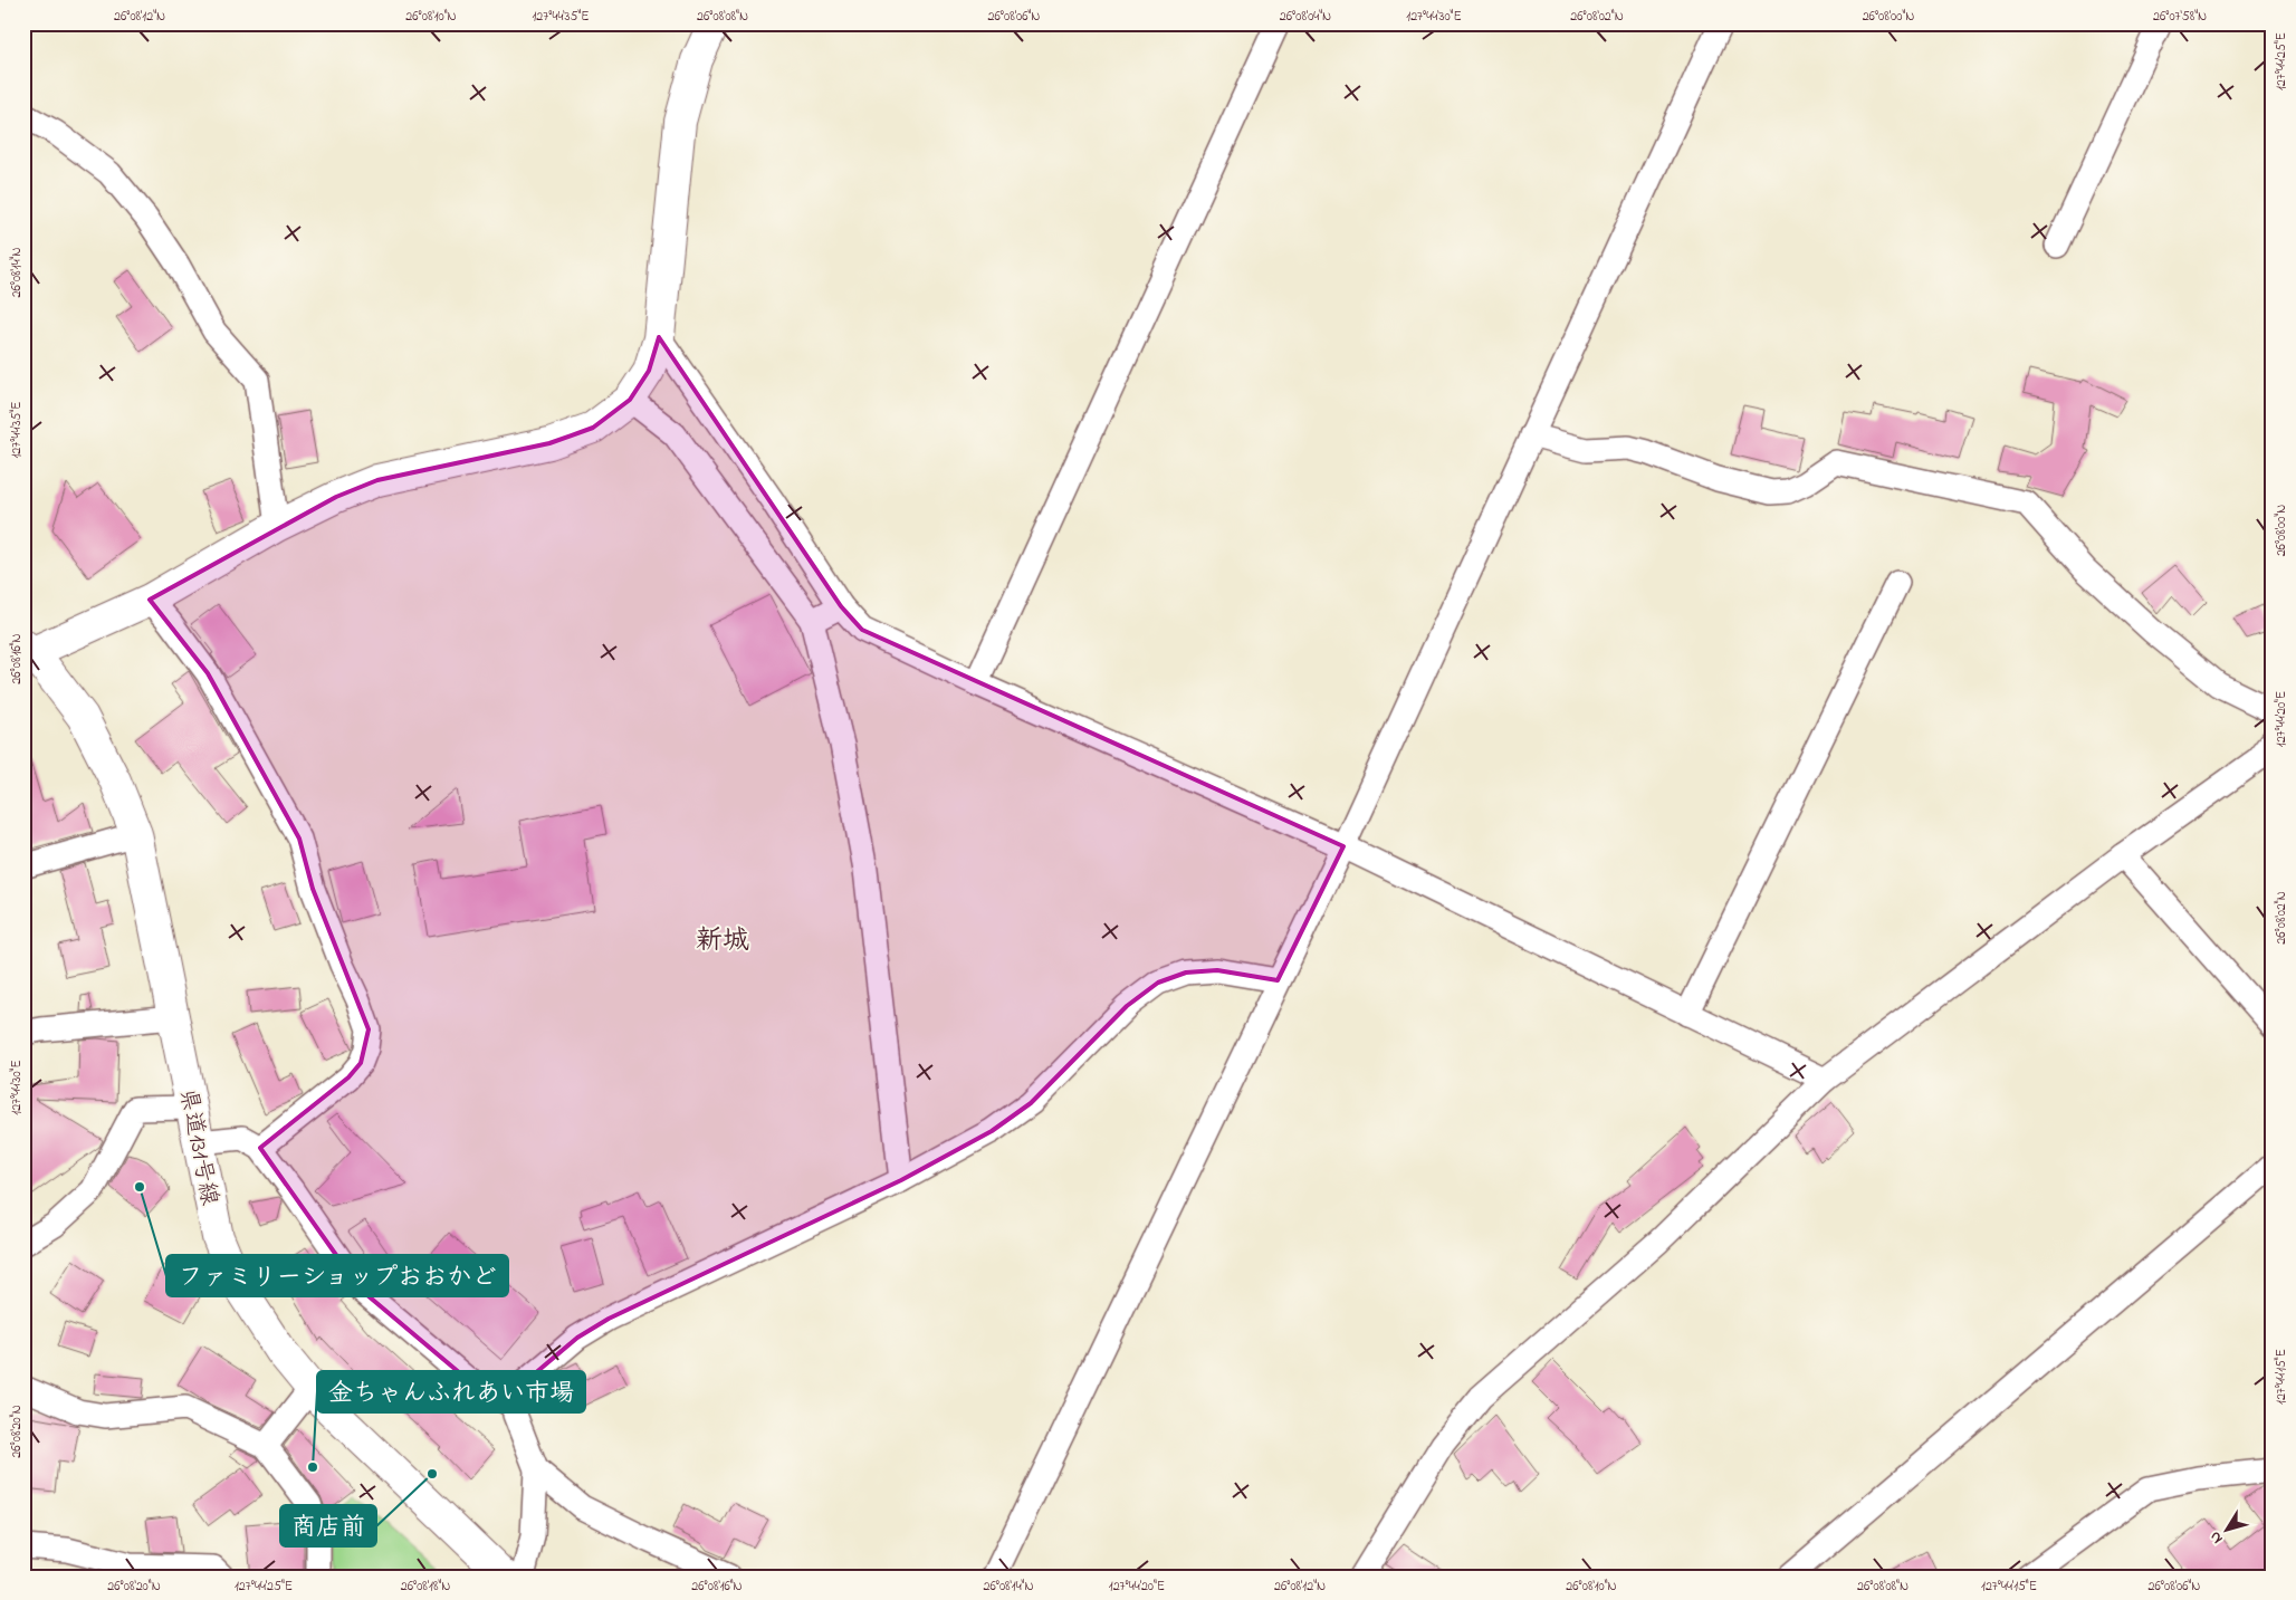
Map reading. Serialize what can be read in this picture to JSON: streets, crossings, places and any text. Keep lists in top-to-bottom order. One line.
{"streets":{"main road":["県道131号線"]},"districts":["新城"],"places":["ファミリーショップおおかど","金ちゃんふれあい市場","商店前"],"north":"bottom left","coordinates":["26°08'12\"N","26°08'10\"N","127°44'35\"E","26°08'08\"N","26°08'06\"N","26°08'04\"N","127°44'30\"E","26°08'02\"N","26°08'00\"N","26°07'58\"N","127°44'25\"E","26°08'14\"N","26°08'16\"N","127°44'20\"E","127°44'15\"E","26°08'20\"N","26°08'18\"N"]}
